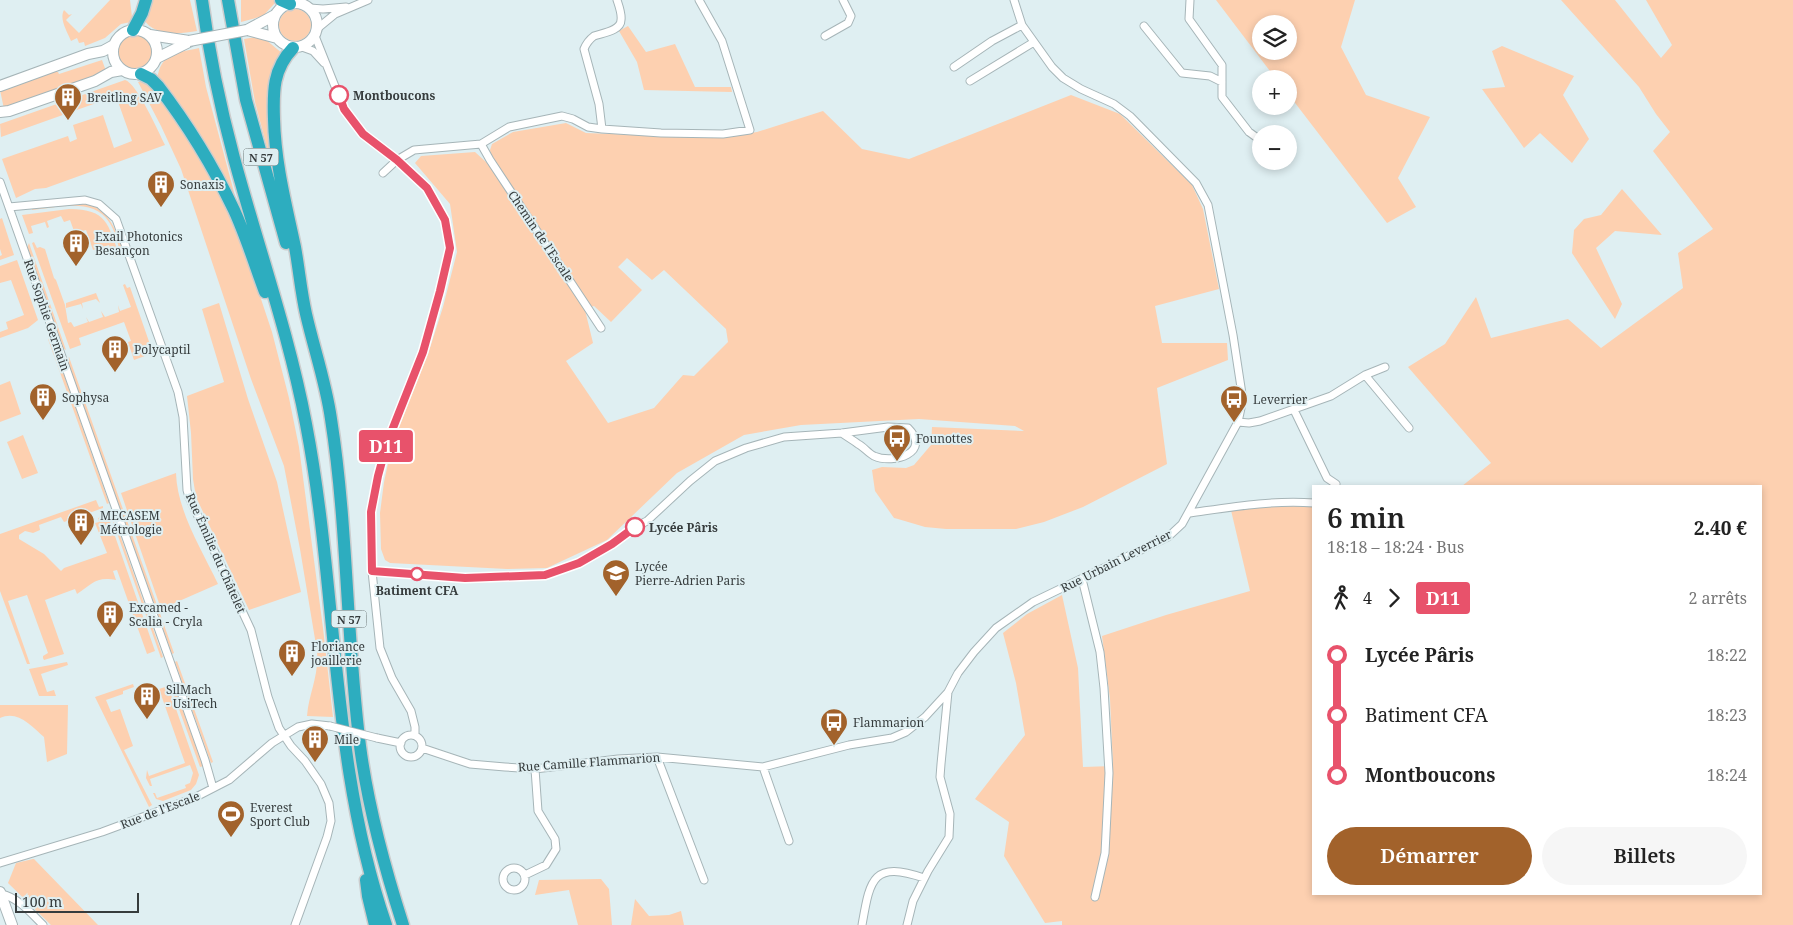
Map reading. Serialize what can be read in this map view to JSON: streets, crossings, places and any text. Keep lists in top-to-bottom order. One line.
{"streets":{"highway":["N 57"],"street":["Chemin de l'Escale","Rue Sophie Germain","Rue Émilie du Châtelet","Rue Urbain Leverrier","Rue Camille Flammarion","Rue de l'Escale"]},"crossings":[["Rue Sophie Germain","Rue Émilie du Châtelet"],["Rue Sophie Germain","Rue de l'Escale"],["Rue Émilie du Châtelet","Rue de l'Escale"],["Rue Urbain Leverrier","Rue Camille Flammarion"],["Rue Camille Flammarion","Rue de l'Escale"]],"places":{"other":["Montboucons","Lycée Pâris","Batiment CFA"],"building":["Breitling SAV","Sonaxis","Exail Photonics Besançon","Polycaptil","Sophysa","MECASEM Métrologie","Excamed - Scalia - Cryla","Floriance joaillerie","SilMach - UsiTech","Mile"],"bus stop":["Leverrier","Founottes","Flammarion"],"school or university":["Lycée Pierre-Adrien Paris"],"sports":["Everest Sport Club"]},"lines":["bus line D11"],"scale_bar":"100 m","page":{"on_map":"D11","map_buttons":["+","−"],"heading":["6 min","18:18 – 18:24 · Bus","2.40 €"],"legs":["4","D11","2 arrêts"],"list":[{"name":"Lycée Pâris","value":"18:22"},{"name":"Batiment CFA","value":"18:23"},{"name":"Montboucons","value":"18:24"}],"buttons":["Démarrer","Billets"],"scale":"100 m"}}
